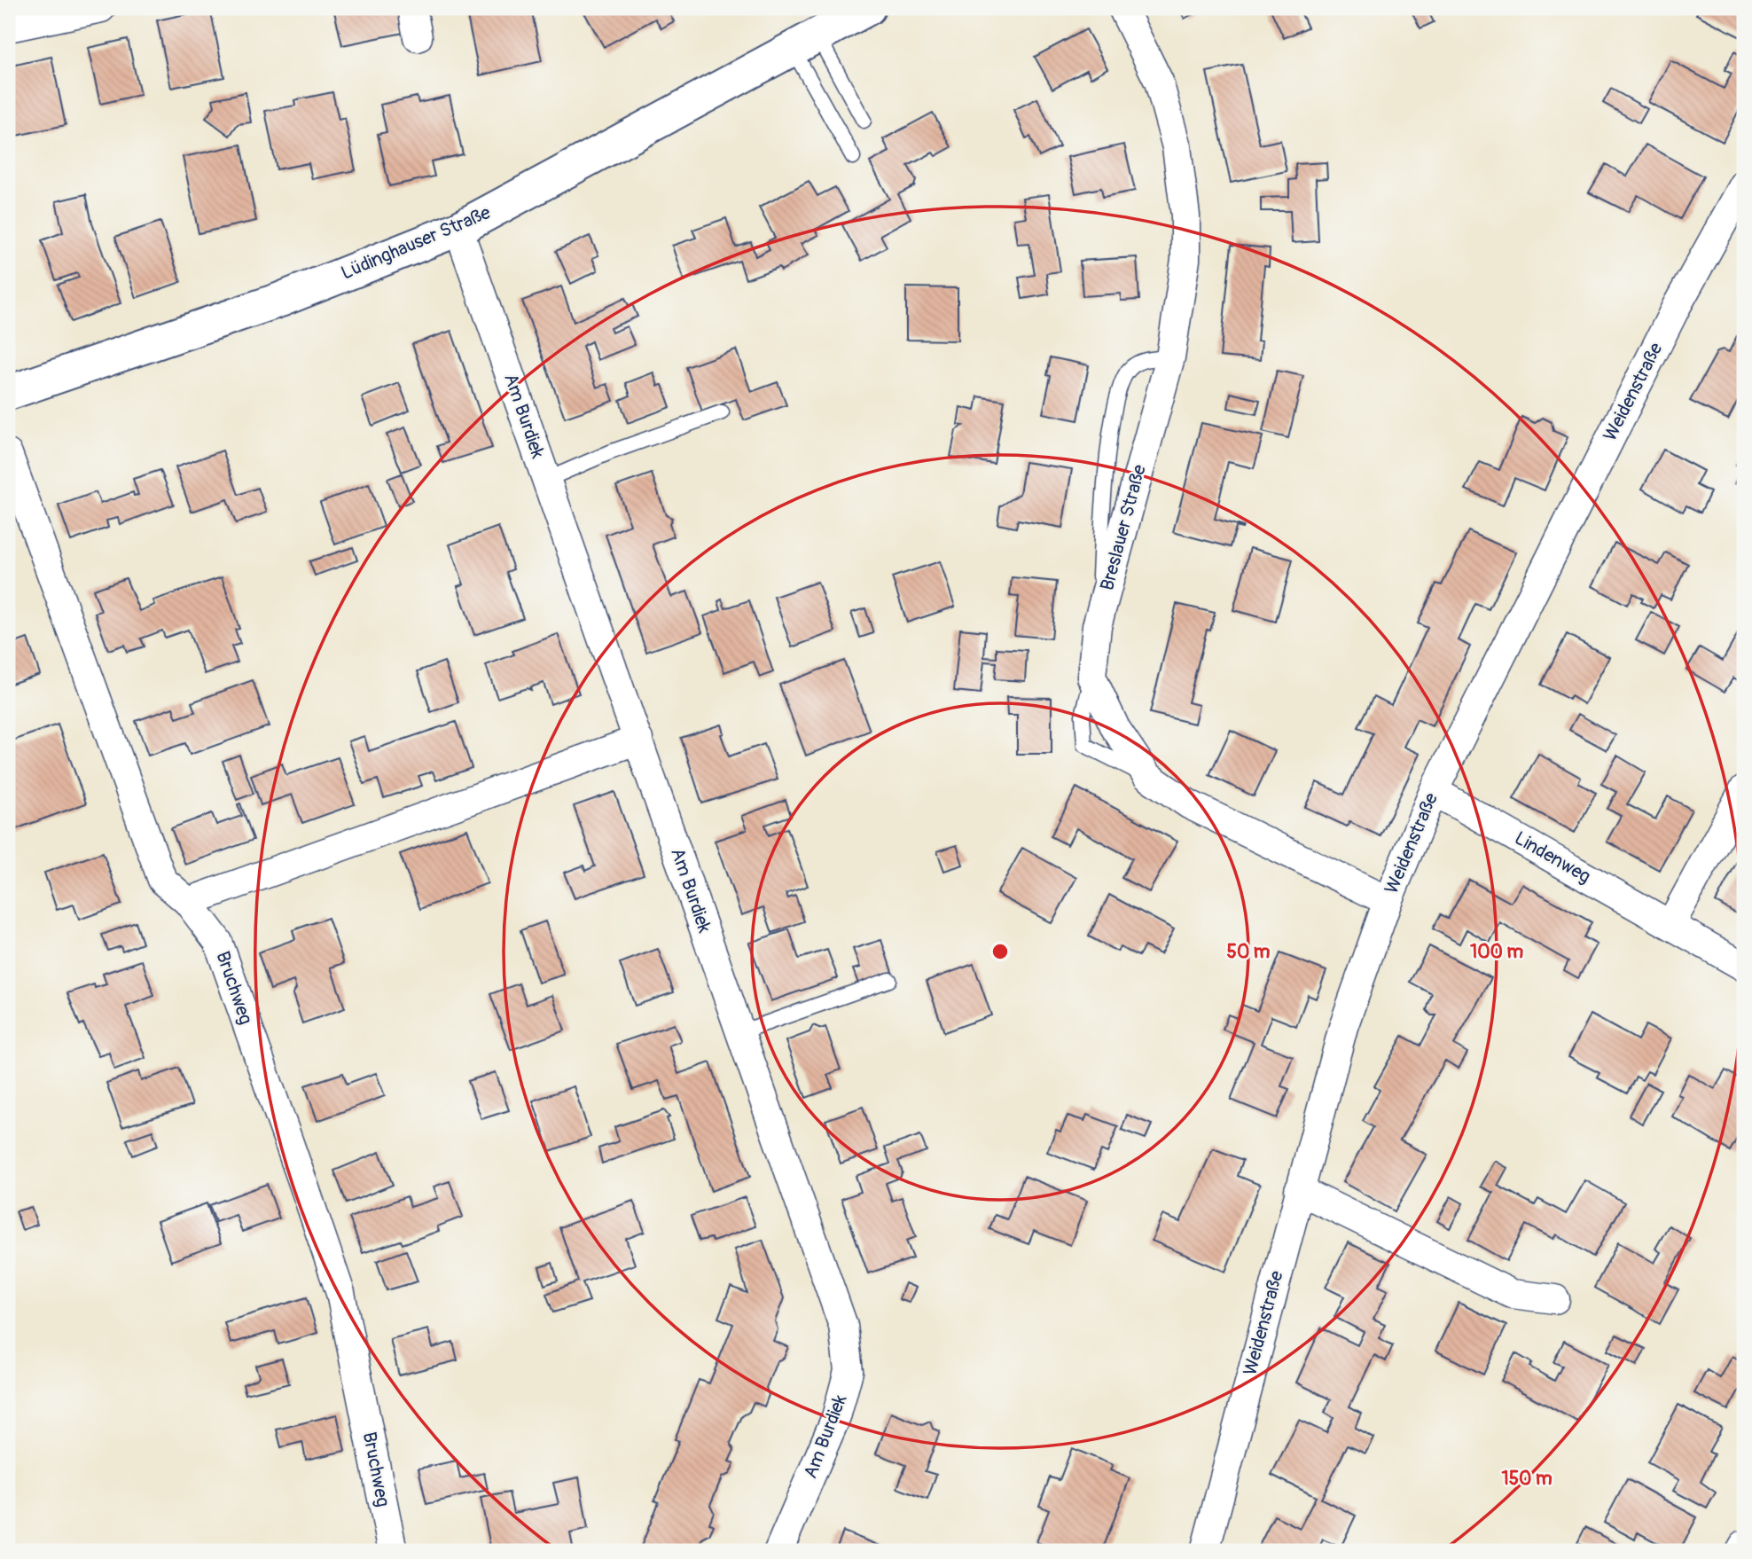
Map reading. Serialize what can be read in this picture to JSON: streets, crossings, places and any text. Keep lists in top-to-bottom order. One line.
{"streets":{"street":["Lüdinghauser Straße","Weidenstraße","Am Burdiek","Breslauer Straße","Lindenweg","Bruchweg"]},"crossings":[["Lüdinghauser Straße","Am Burdiek"],["Weidenstraße","Breslauer Straße"],["Weidenstraße","Lindenweg"]],"rings":["50 m","100 m","150 m"]}
